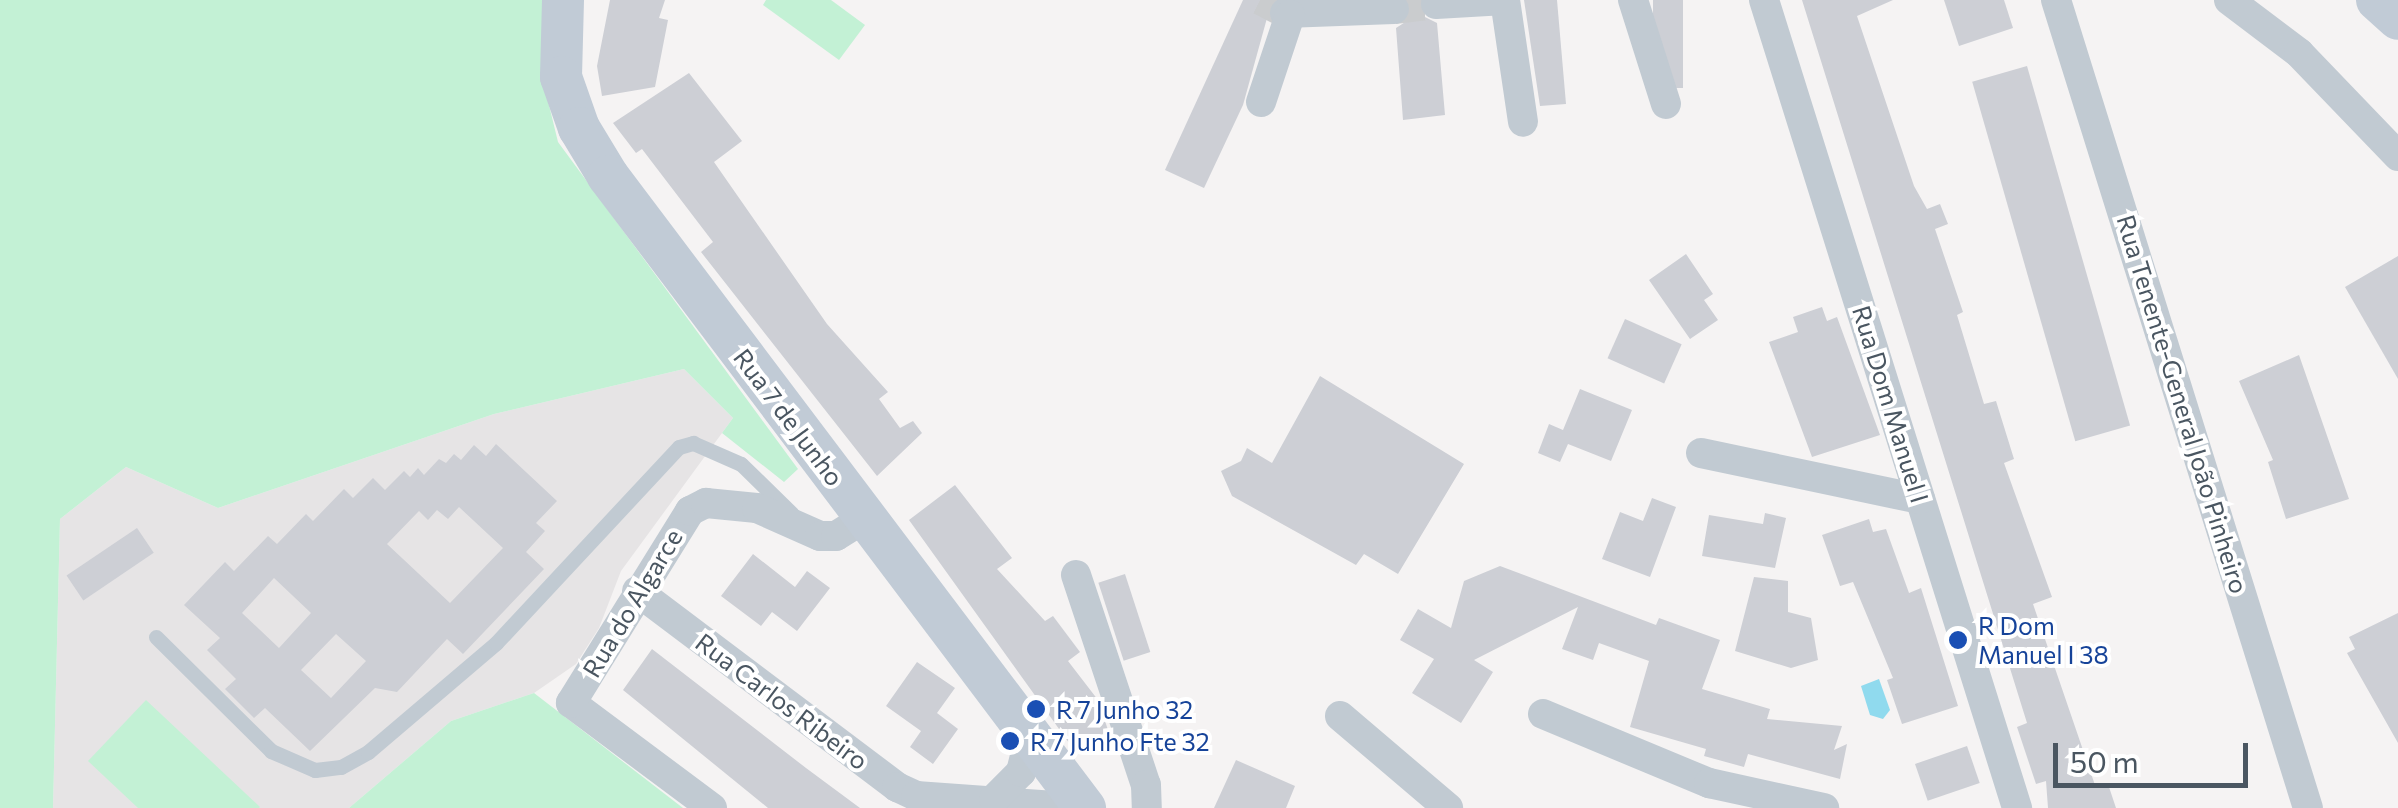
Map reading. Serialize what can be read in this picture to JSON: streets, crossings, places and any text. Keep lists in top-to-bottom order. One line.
{"streets":{"main road":["Rua 7 de Junho"],"street":["Rua Dom Manuel I","Rua Tenente-General João Pinheiro","Rua do Algarce","Rua Carlos Ribeiro"]},"crossings":[["Rua 7 de Junho","Rua do Algarce"],["Rua 7 de Junho","Rua Carlos Ribeiro"],["Rua do Algarce","Rua Carlos Ribeiro"]],"places":["R Dom Manuel I 38","R 7 Junho 32","R 7 Junho Fte 32"],"scale_bar":"50 m"}
